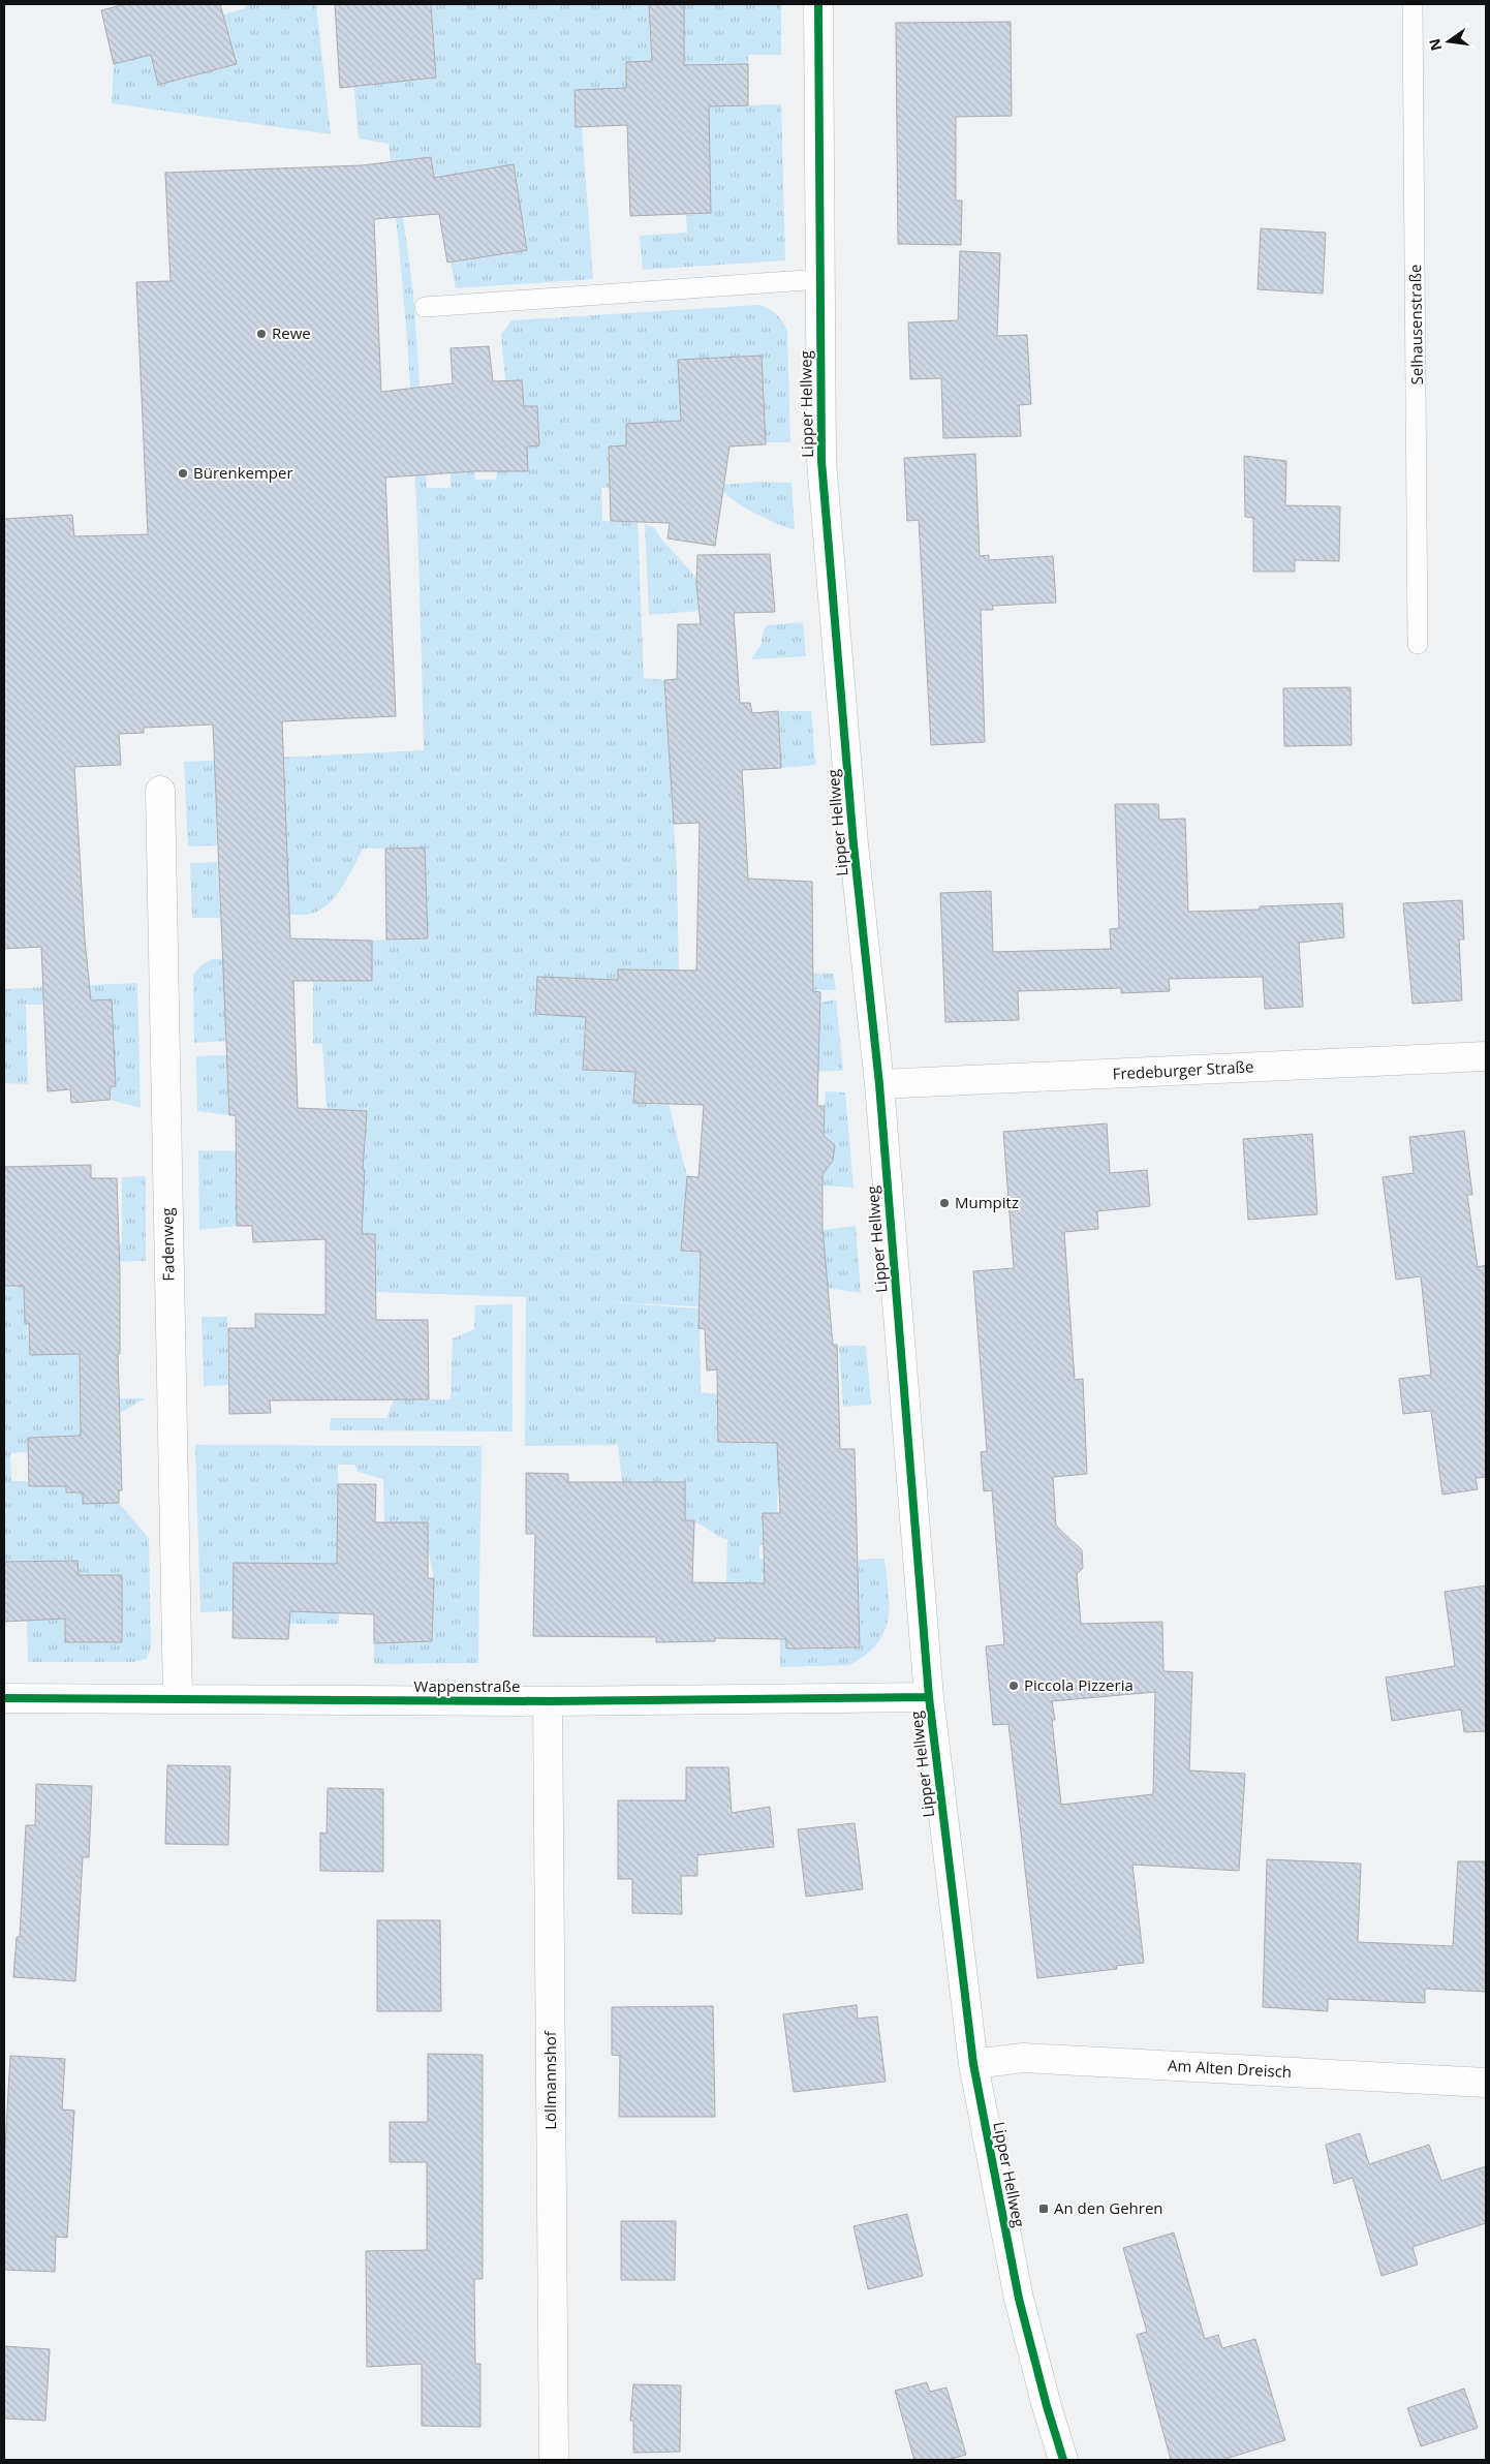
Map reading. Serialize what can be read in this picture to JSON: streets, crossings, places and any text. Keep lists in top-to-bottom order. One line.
{"streets":{"street":["Lipper Hellweg","Fredeburger Straße","Fadenweg","Wappenstraße","Am Alten Dreisch","Löllmannshof"],"lane":["Selhausenstraße"]},"crossings":[["Lipper Hellweg","Fredeburger Straße"],["Lipper Hellweg","Wappenstraße"],["Lipper Hellweg","Am Alten Dreisch"],["Fadenweg","Wappenstraße"],["Wappenstraße","Löllmannshof"]],"places":{"other":["Rewe","Bürenkemper","Mumpitz","Piccola Pizzeria"],"transit":["An den Gehren"]},"north":"left"}
